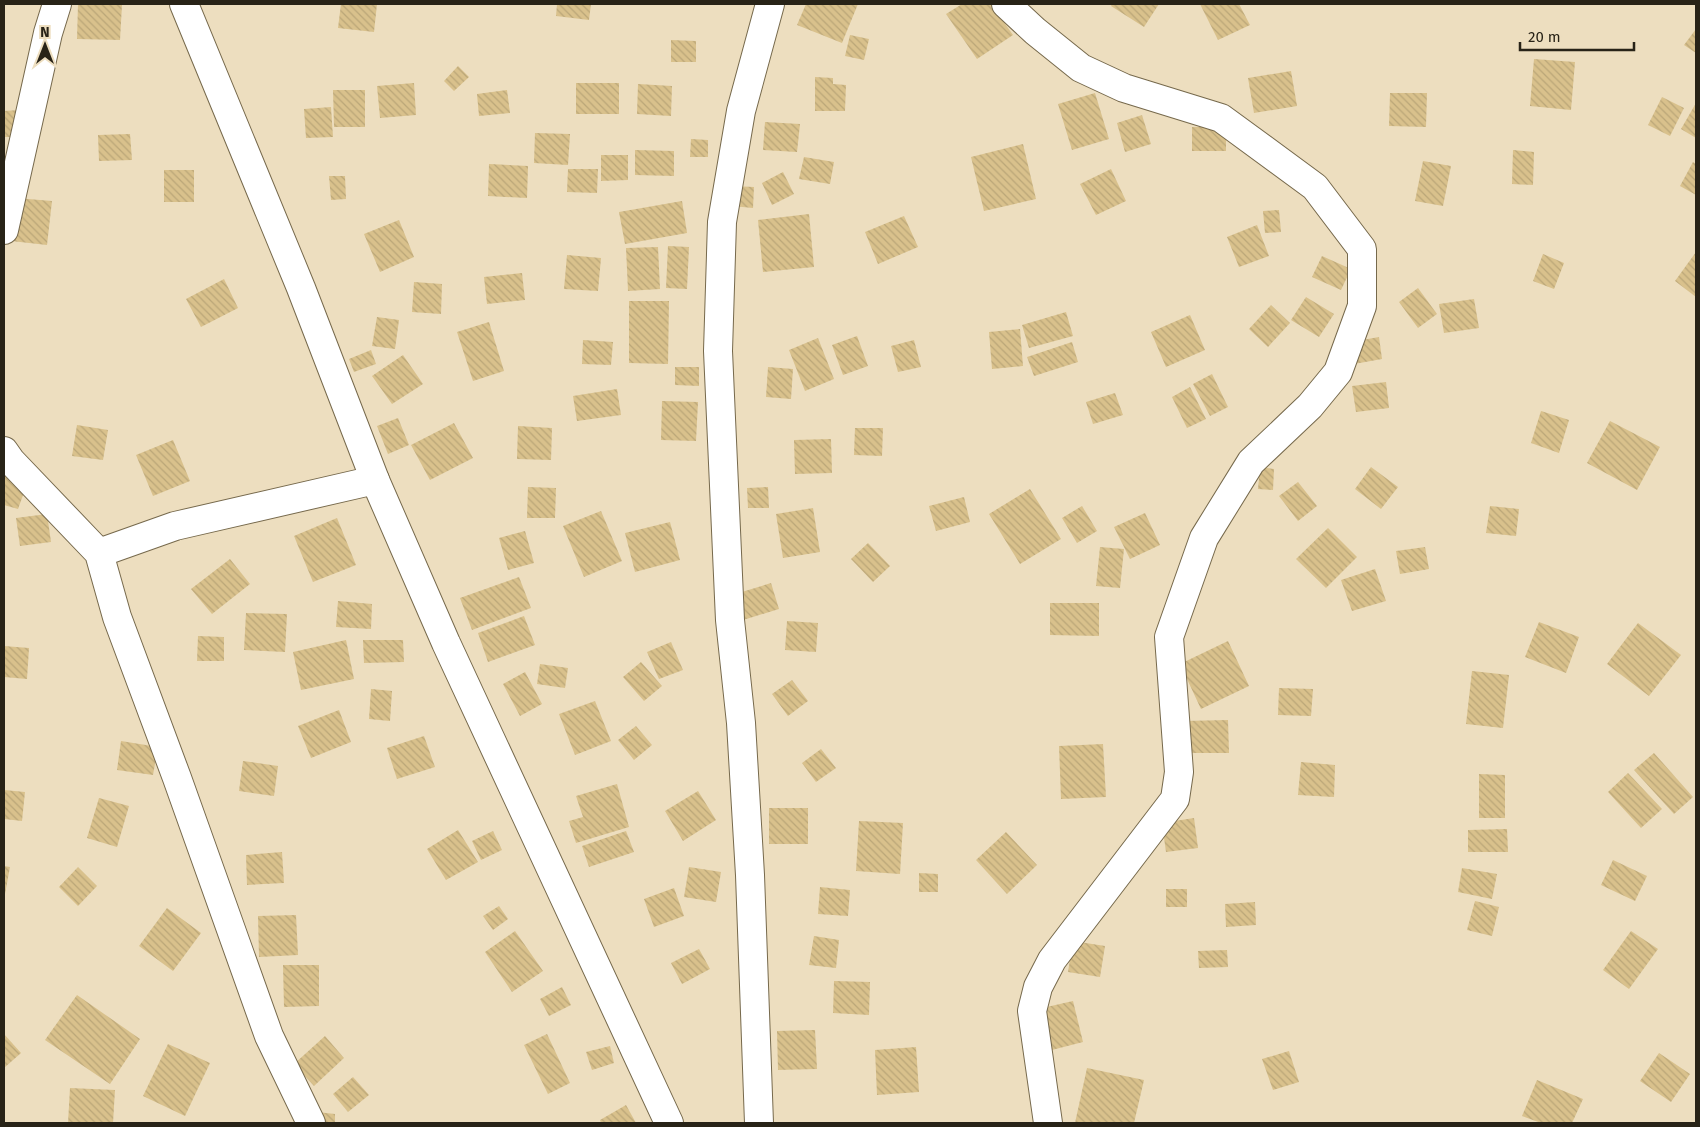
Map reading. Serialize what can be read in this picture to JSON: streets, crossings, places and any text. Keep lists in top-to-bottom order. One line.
{"scale_bar":"20 m","north":"top"}
